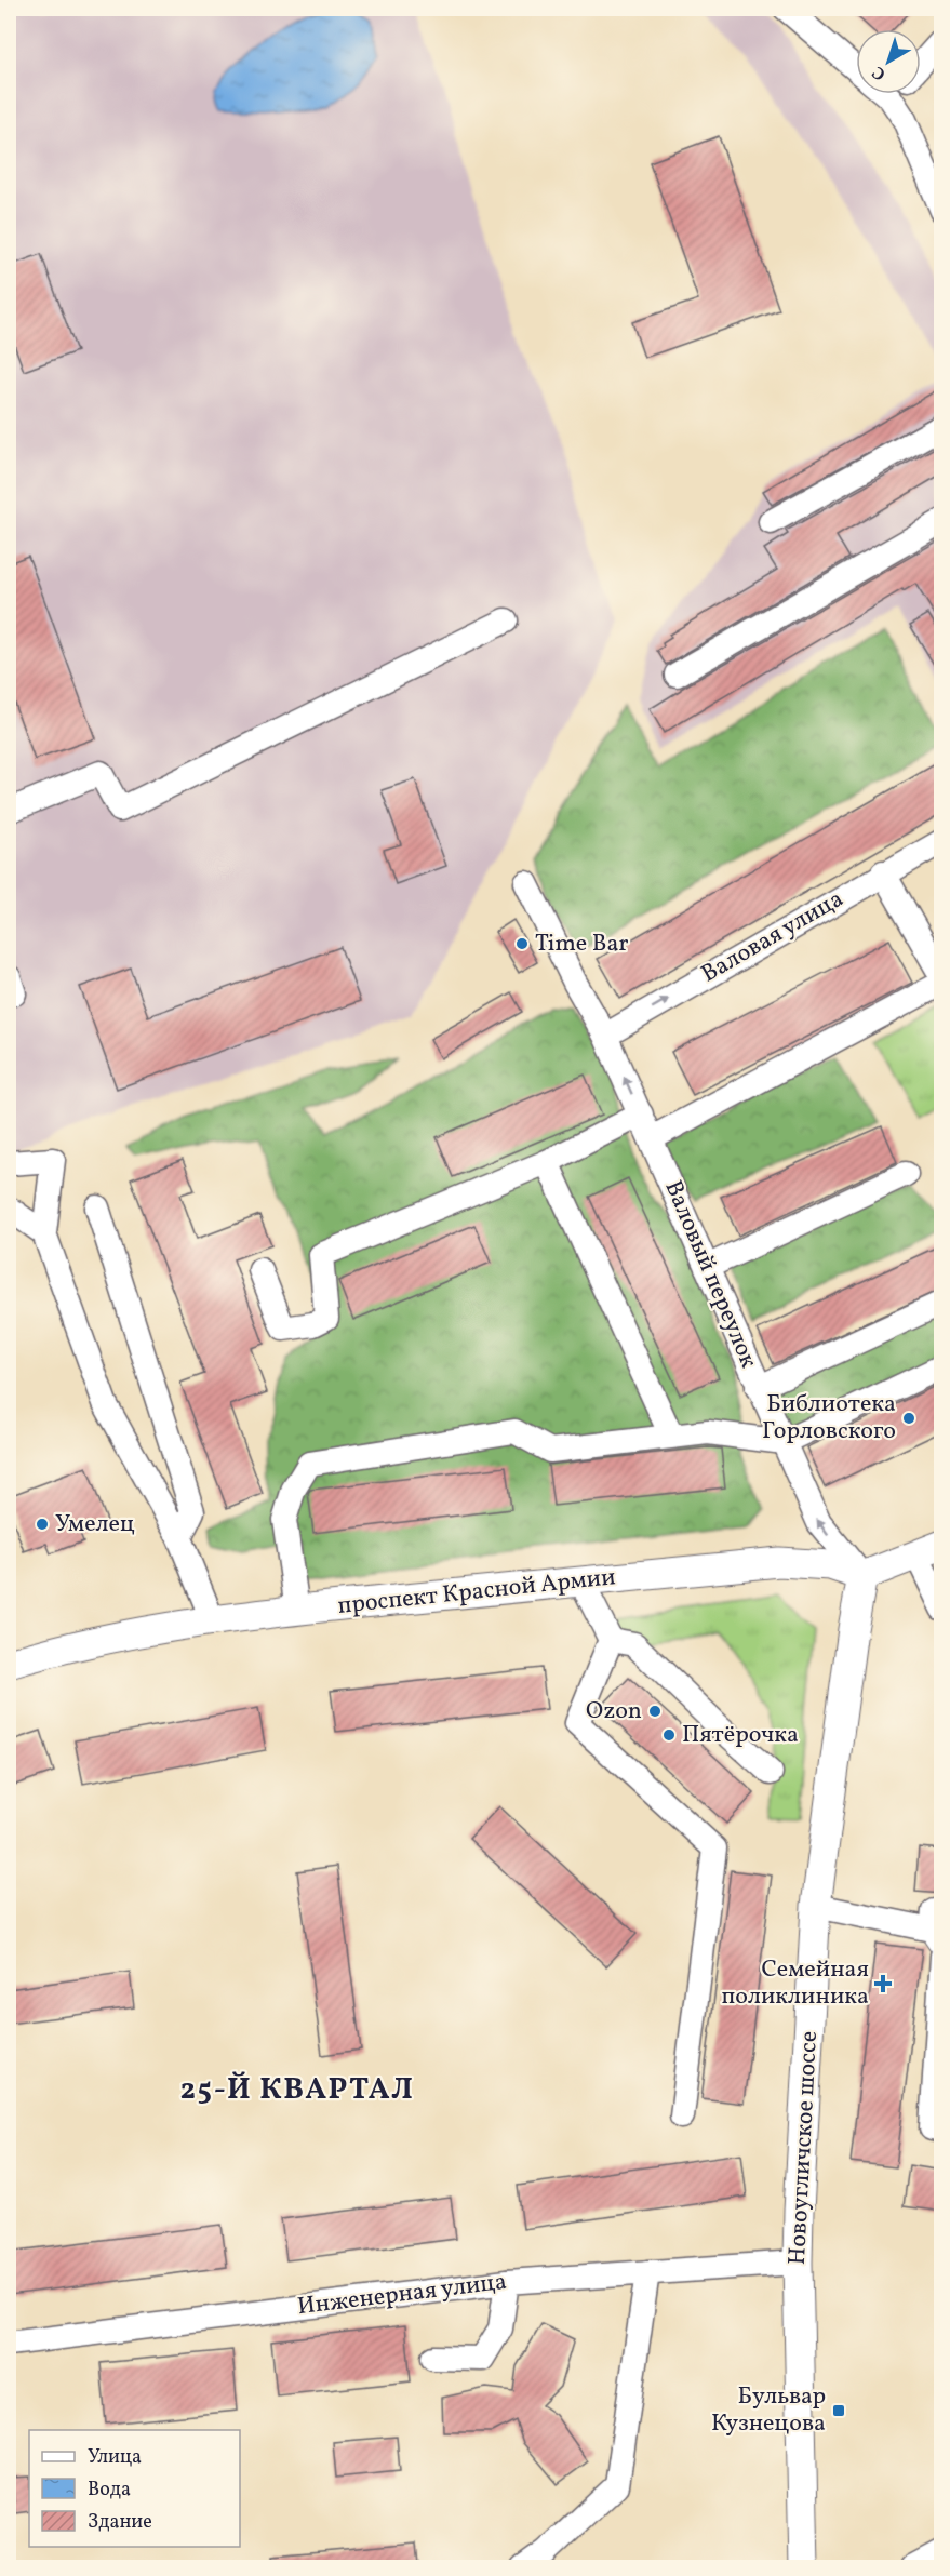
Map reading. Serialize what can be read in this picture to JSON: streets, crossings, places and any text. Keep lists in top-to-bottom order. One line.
{"streets":{"main road":["проспект Красной Армии","Новоугличское шоссе"],"street":["Валовая улица","Валовый переулок","Инженерная улица"]},"crossings":[["Валовая улица","Валовый переулок"],["Валовый переулок","проспект Красной Армии"],["Валовый переулок","Новоугличское шоссе"],["проспект Красной Армии","Новоугличское шоссе"],["Новоугличское шоссе","Инженерная улица"]],"districts":["25-Й КВАРТАЛ"],"places":{"other":["Time Bar","Библиотека Горловского","Умелец","Ozon","Пятёрочка"],"health":["Семейная поликлиника"],"transit":["Бульвар Кузнецова"]},"legend":["Улица","Вода","Здание"],"north":"bottom left"}
